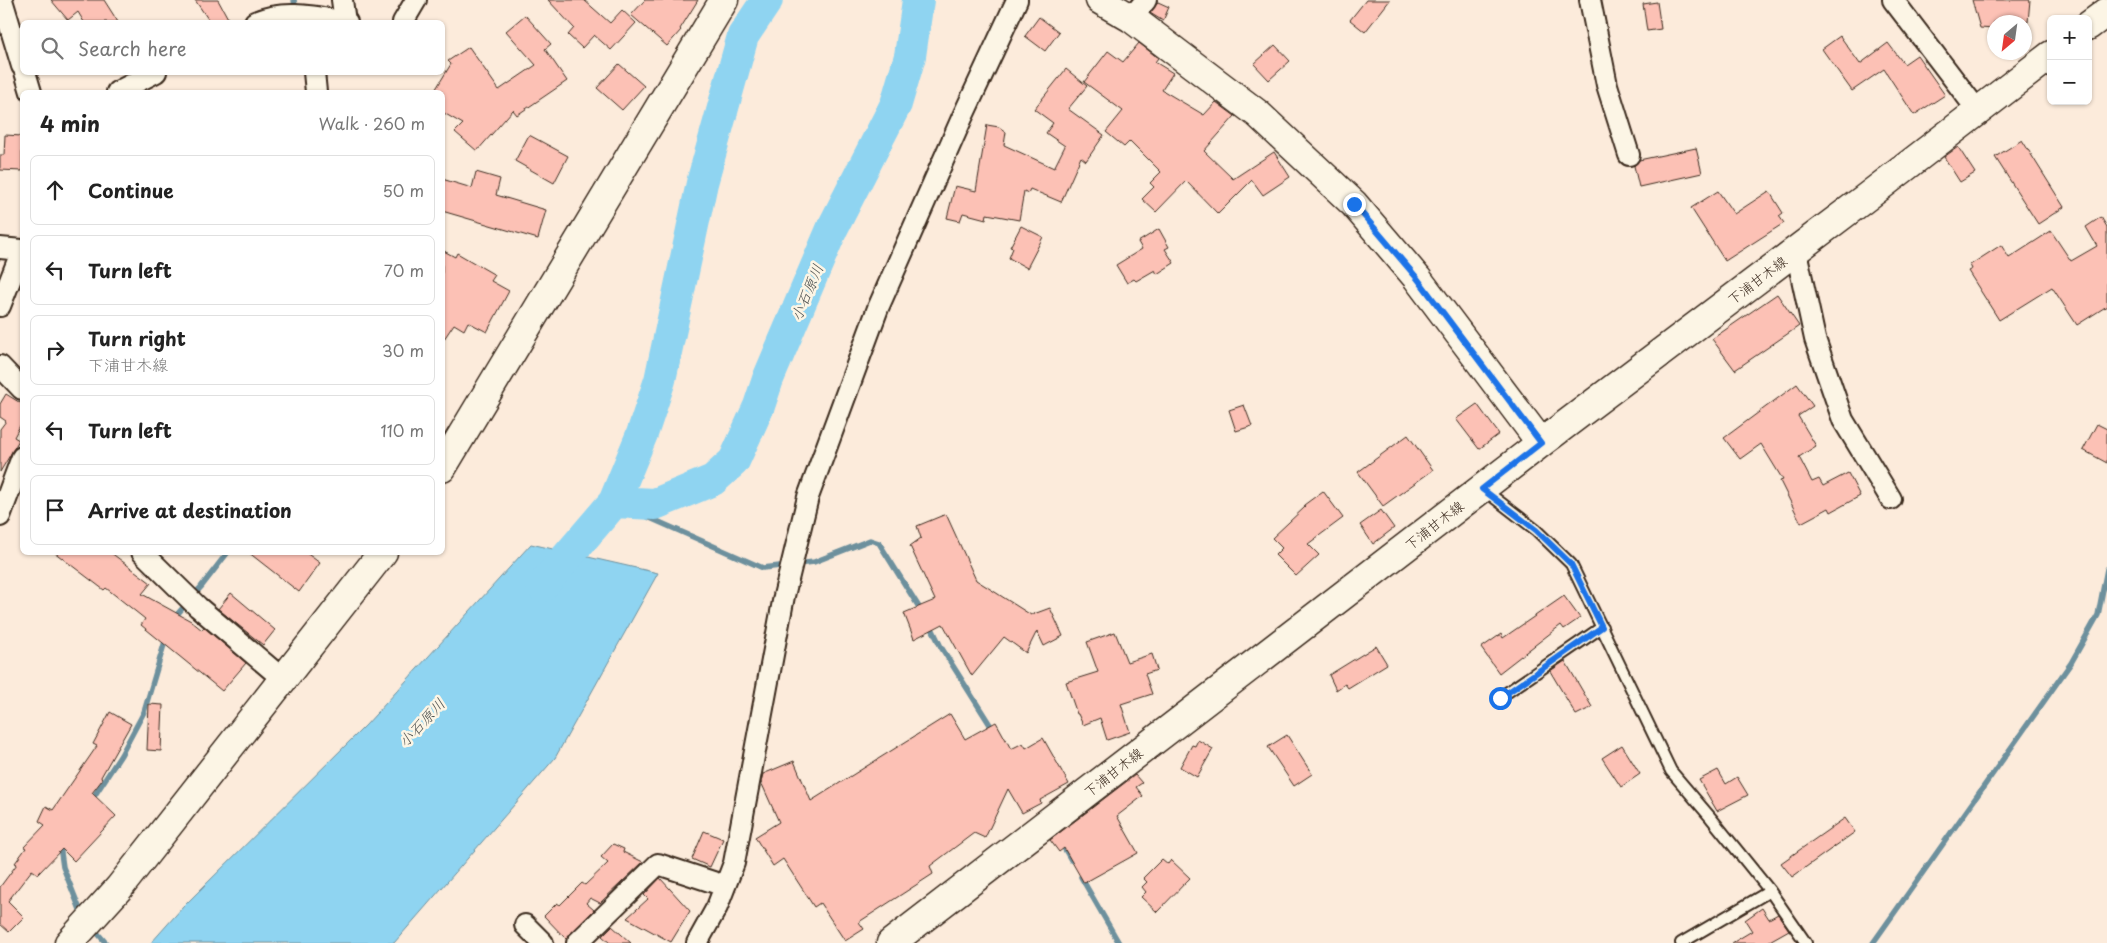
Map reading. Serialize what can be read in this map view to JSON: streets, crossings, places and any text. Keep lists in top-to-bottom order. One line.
{"streets":{"street":["下浦甘木線"]},"water":["小石原川"],"north":"bottom left","page":{"map_buttons":["+","−"],"search":"Search here","heading":["4 min","Walk · 260 m"],"list":[["Continue","50 m"],["Turn left","70 m"],["Turn right","下浦甘木線","30 m"],["Turn left","110 m"],"Arrive at destination"]}}
